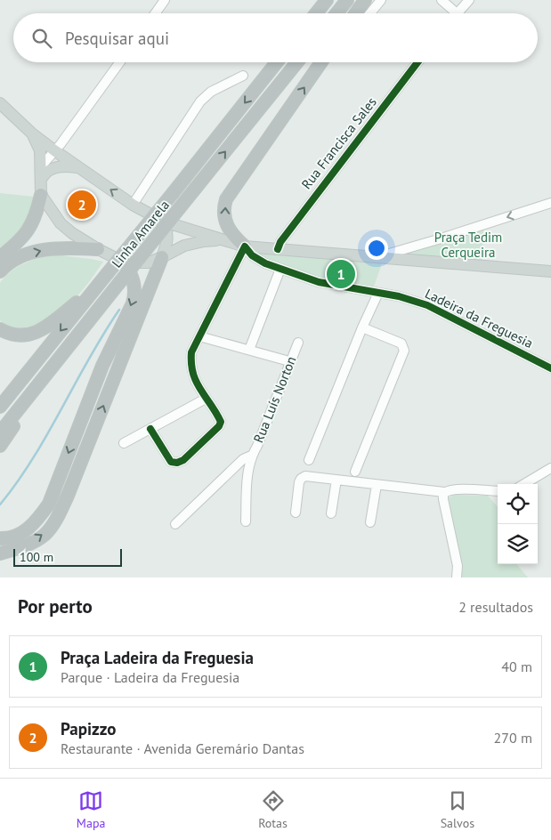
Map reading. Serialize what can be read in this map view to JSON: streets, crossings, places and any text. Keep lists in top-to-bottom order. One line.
{"streets":{"highway":["Linha Amarela"],"street":["Rua Francisca Sales","Ladeira da Freguesia","Rua Luís Norton"]},"parks":["Praça Tedim Cerqueira"],"scale_bar":"100 m","page":{"search":"Pesquisar aqui","pins":["2","1"],"scale":"100 m","heading":["Por perto","2 resultados"],"list":[{"mark":"1","name":"Praça Ladeira da Freguesia","note":"Parque · Ladeira da Freguesia","value":"40 m"},{"mark":"2","name":"Papizzo","note":"Restaurante · Avenida Geremário Dantas","value":"270 m"}],"nav":["Mapa","Rotas","Salvos"]}}
